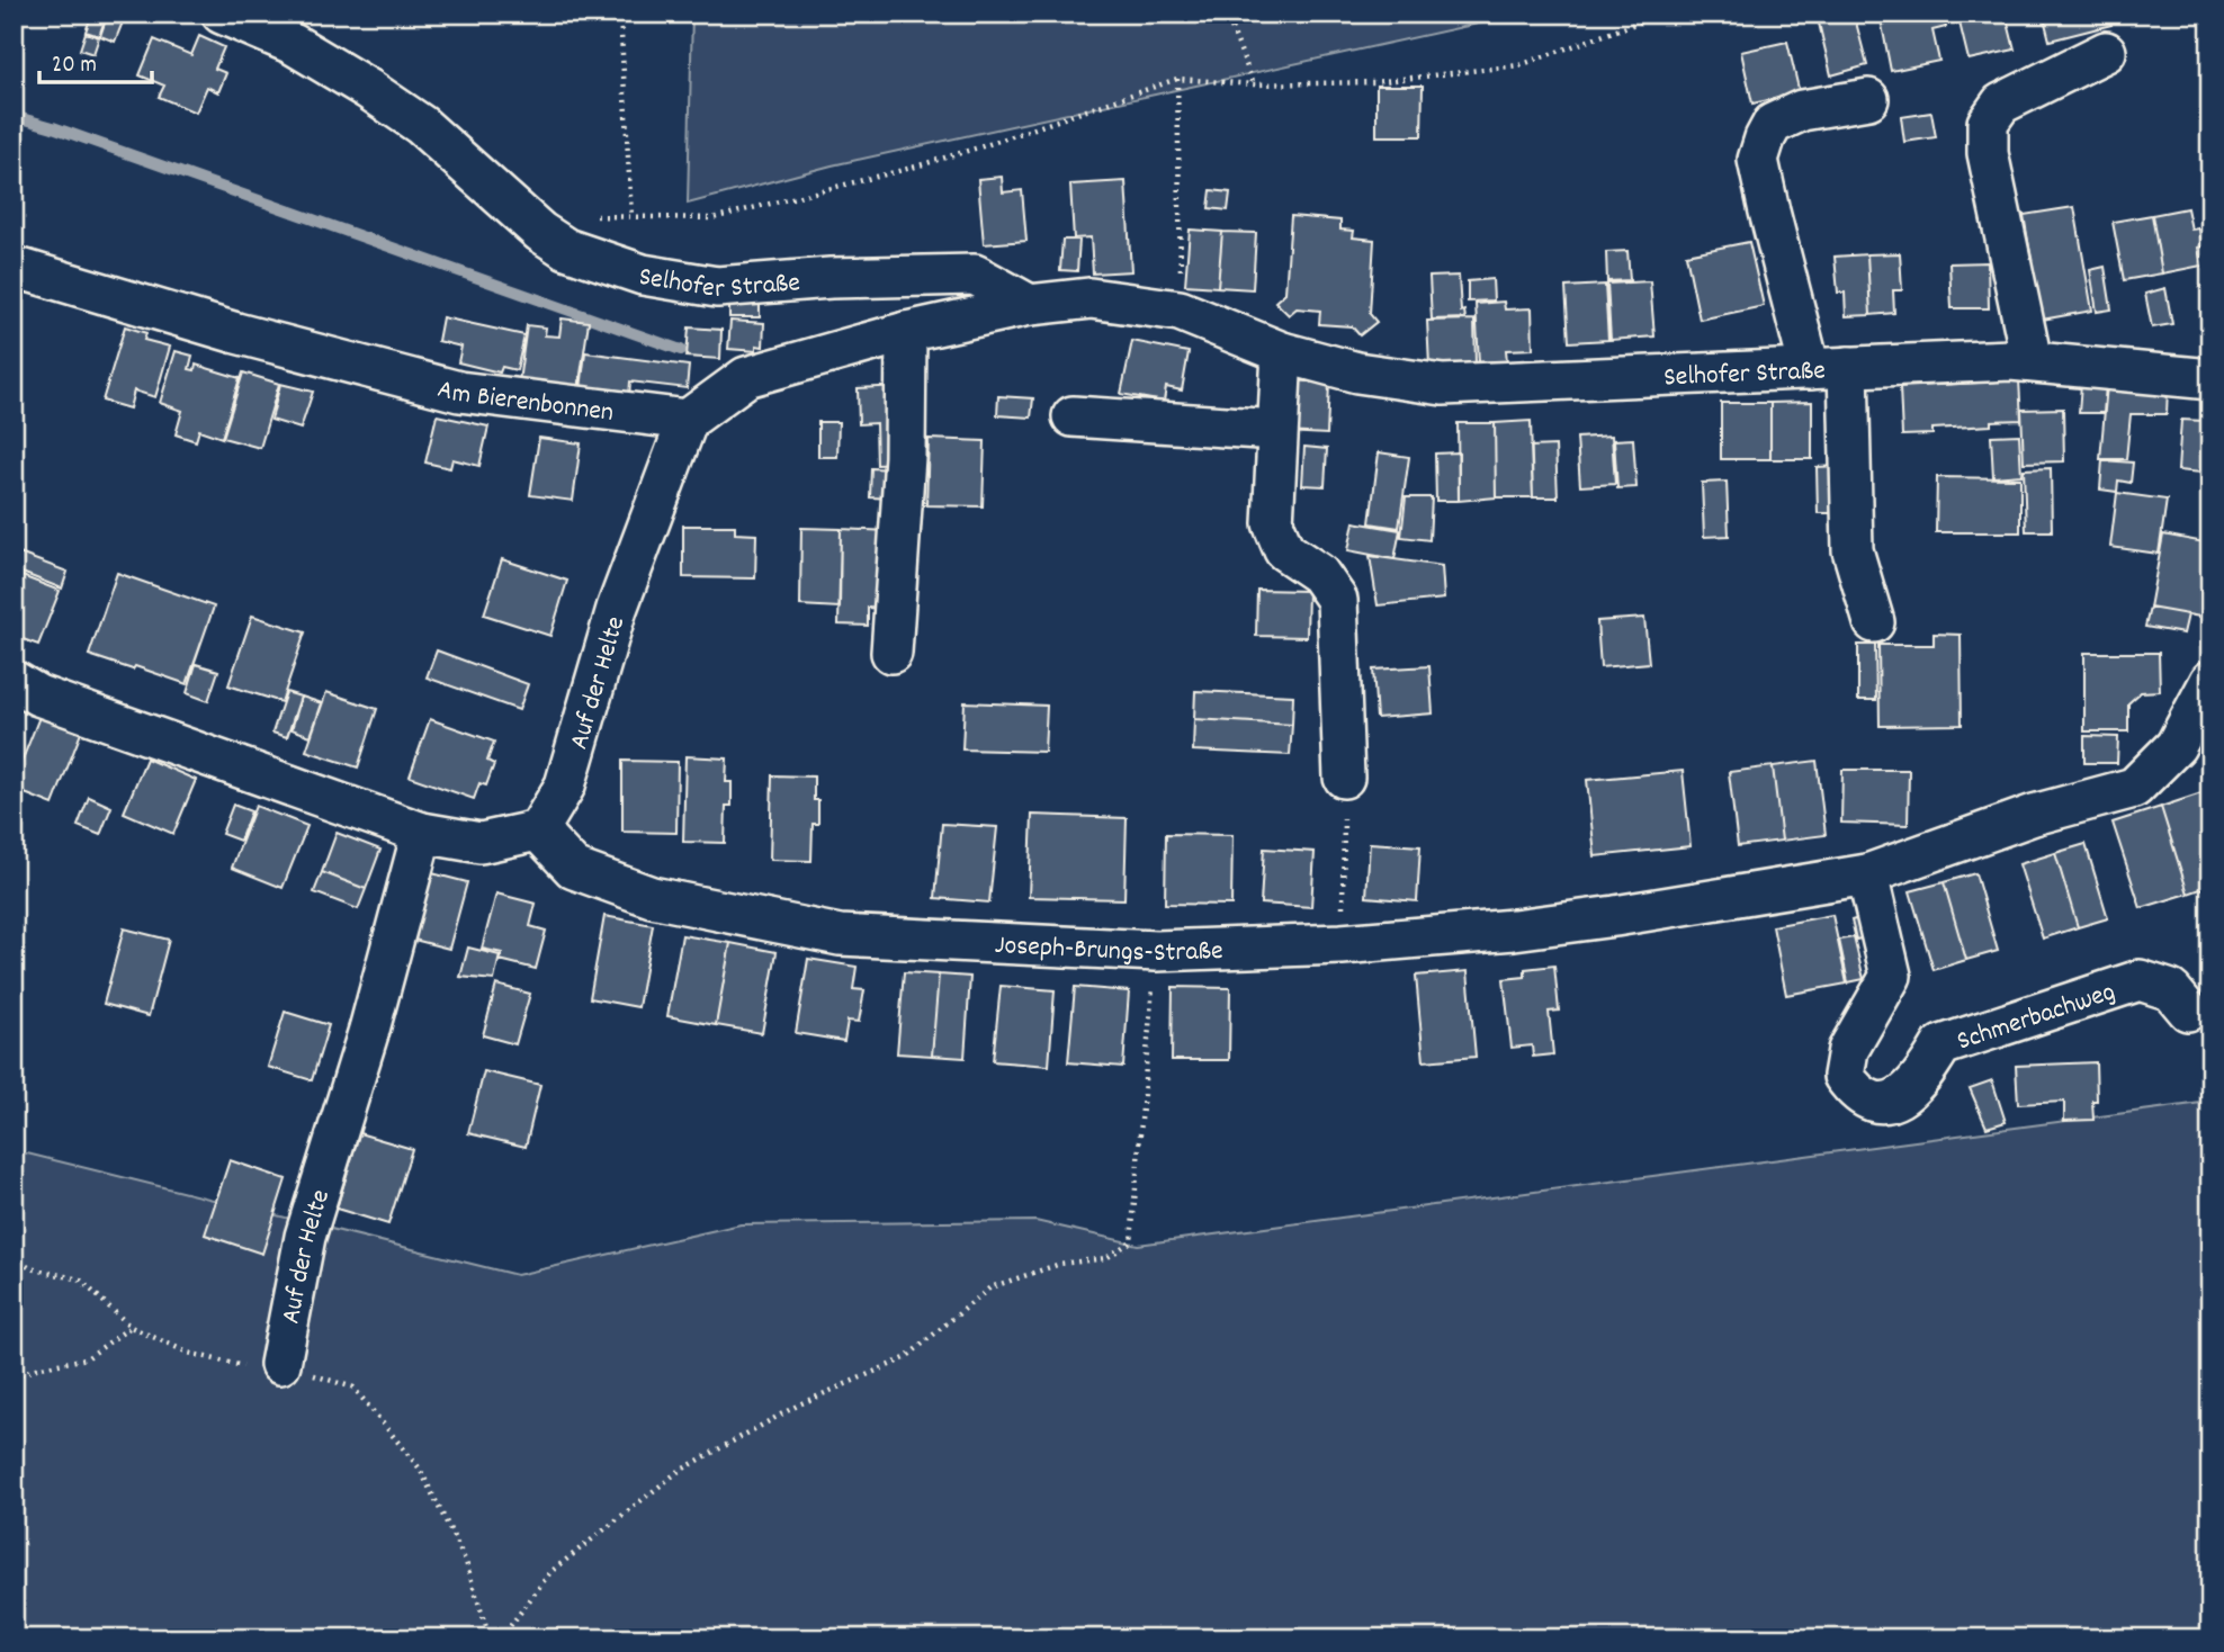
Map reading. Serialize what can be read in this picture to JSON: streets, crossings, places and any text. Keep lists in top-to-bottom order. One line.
{"streets":{"street":["Selhofer Straße","Am Bierenbonnen","Auf der Helte","Joseph-Brungs-Straße","Schmerbachweg"]},"crossings":[["Am Bierenbonnen","Auf der Helte"],["Auf der Helte","Joseph-Brungs-Straße"],["Joseph-Brungs-Straße","Schmerbachweg"]],"scale_bar":"20 m"}
